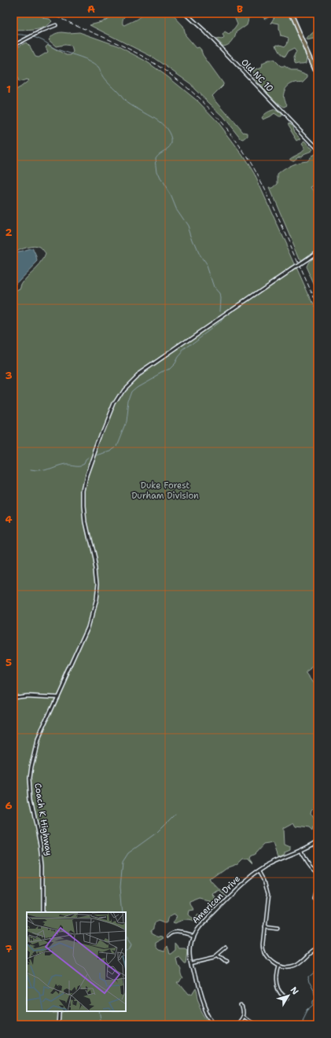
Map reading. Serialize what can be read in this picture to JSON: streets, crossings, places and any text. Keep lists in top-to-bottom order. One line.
{"streets":{"street":["Old NC 10","Coach K Highway","American Drive"]},"parks":["Duke Forest Durham Division"],"north":"top right","grid":{"columns":["A","B"],"rows":["1","2","3","4","5","6","7"]}}
